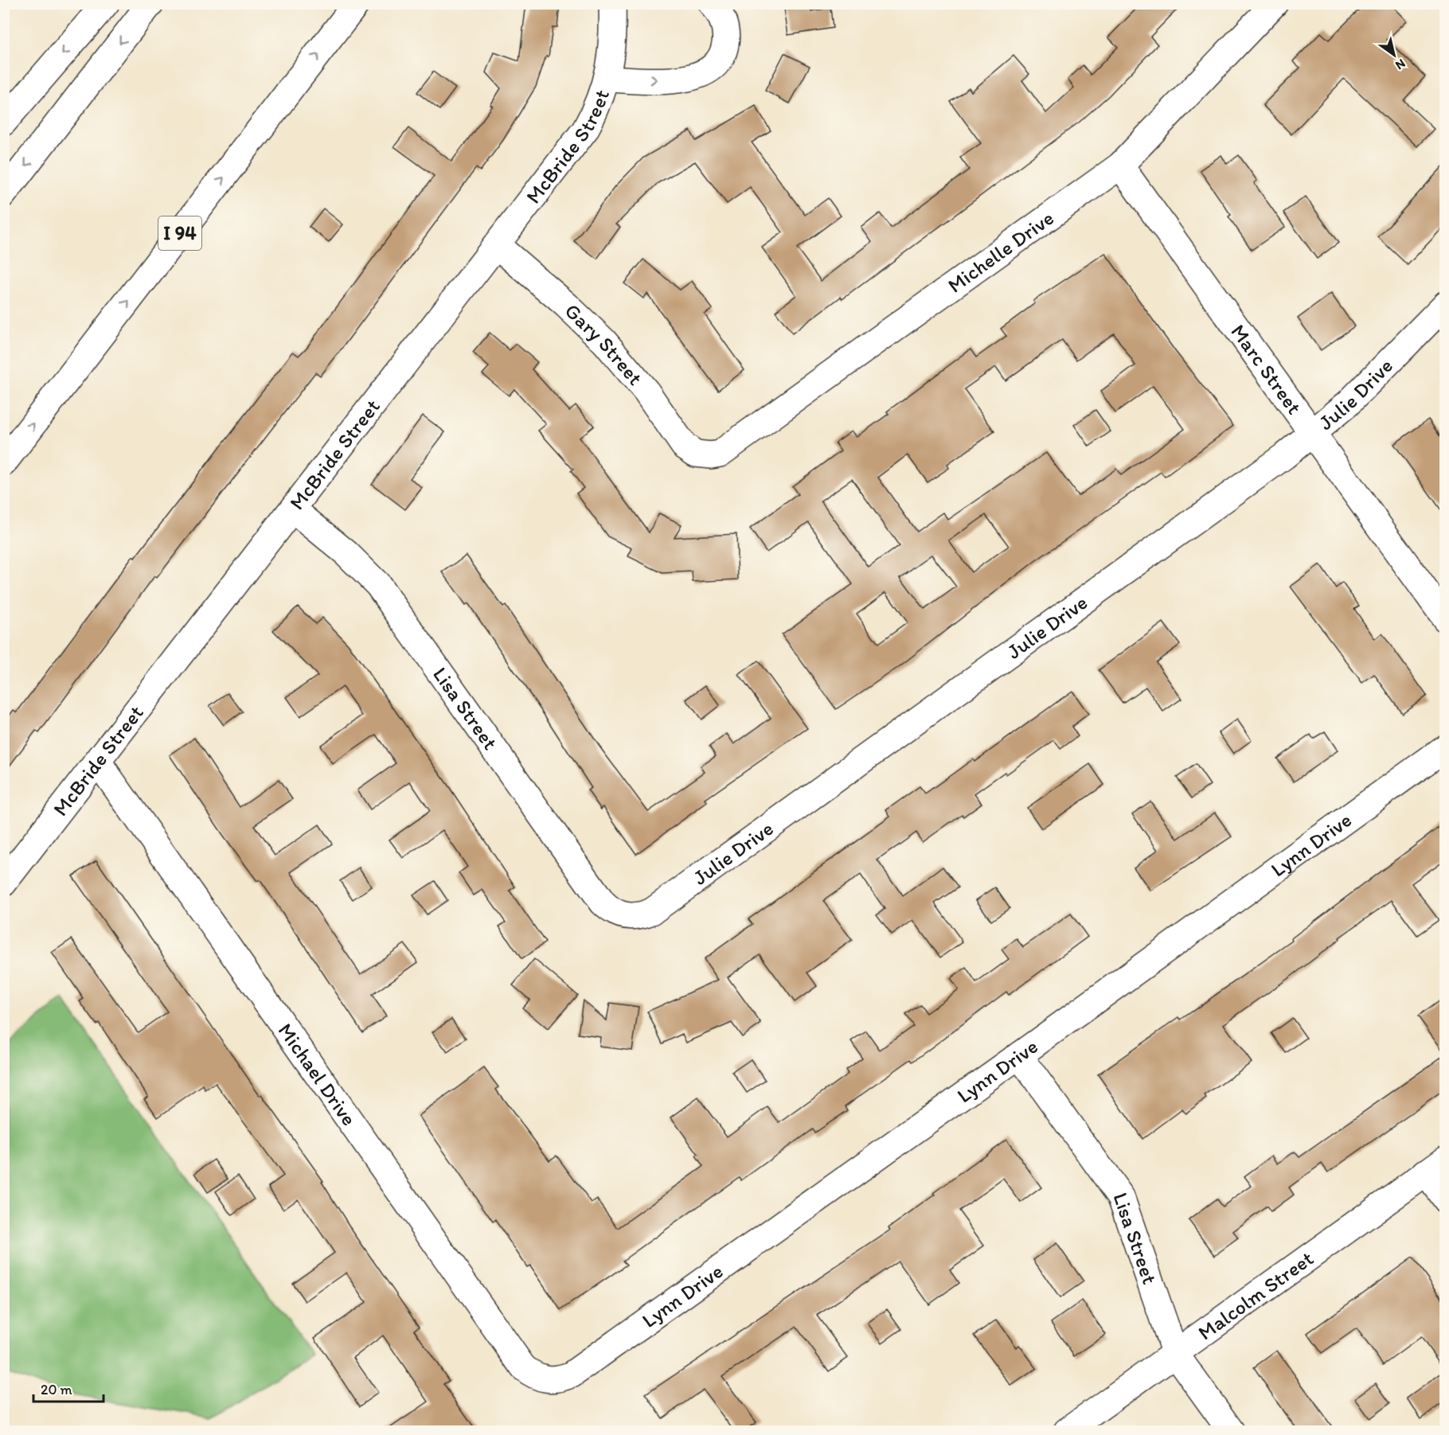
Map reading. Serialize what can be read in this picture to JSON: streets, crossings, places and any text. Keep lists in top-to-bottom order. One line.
{"streets":{"main road":["McBride Street","I 94","Michelle Drive","Gary Street","Marc Street","Julie Drive","Lisa Street","Lynn Drive","Michael Drive","Malcolm Street"]},"crossings":[["McBride Street","Gary Street"],["McBride Street","Lisa Street"],["McBride Street","Michael Drive"],["Michelle Drive","Gary Street"],["Michelle Drive","Marc Street"],["Marc Street","Julie Drive"],["Julie Drive","Lisa Street"],["Lisa Street","Lynn Drive"],["Lisa Street","Malcolm Street"],["Lynn Drive","Michael Drive"]],"scale_bar":"20 m","north":"bottom right"}
